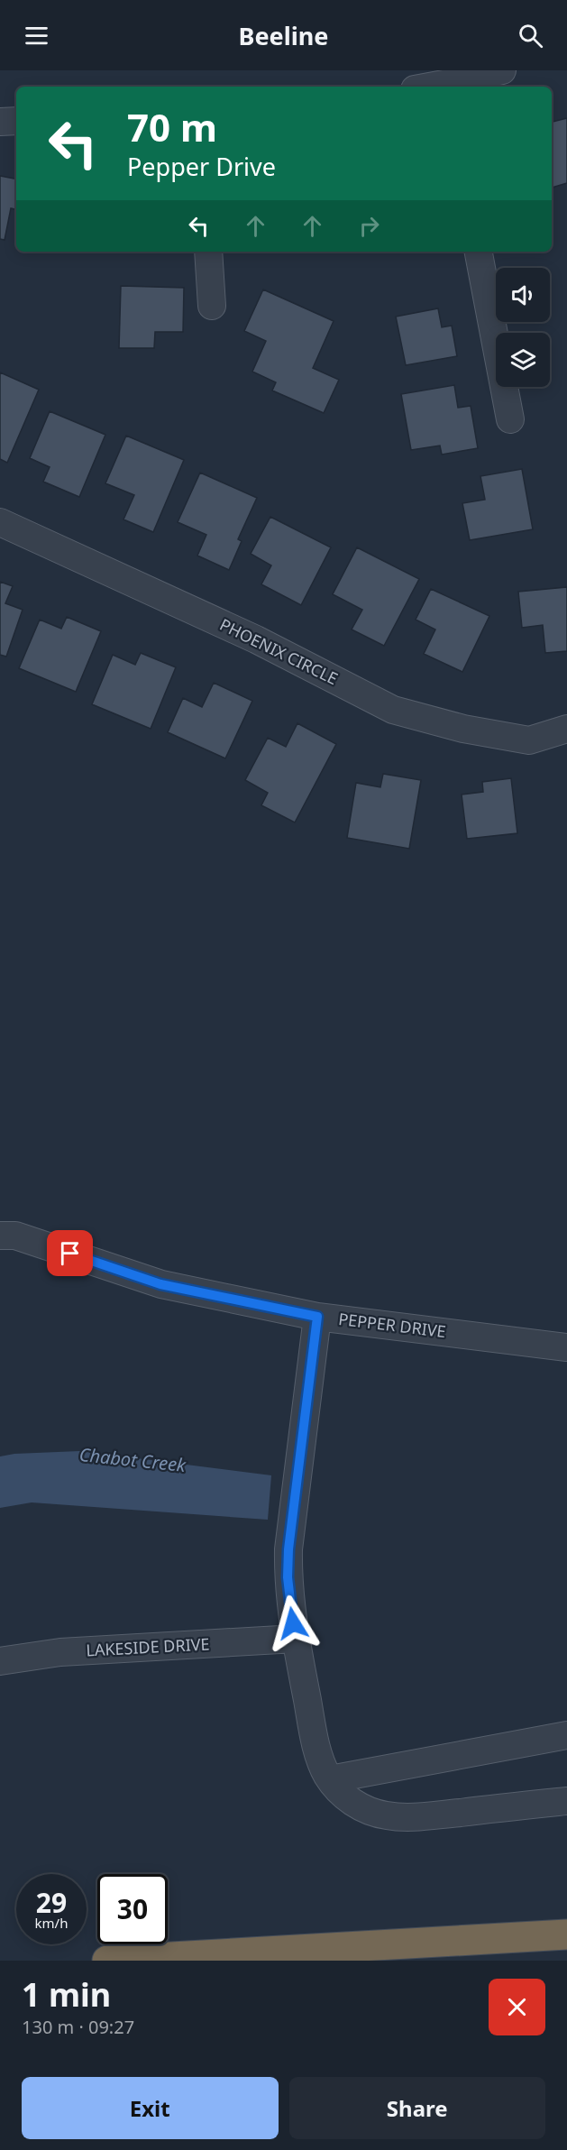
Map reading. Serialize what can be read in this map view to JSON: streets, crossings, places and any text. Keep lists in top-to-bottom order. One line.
{"streets":{"street":["PHOENIX CIRCLE","PEPPER DRIVE","LAKESIDE DRIVE"]},"water":["Chabot Creek"],"page":{"header":"Beeline","turn":["70 m","Pepper Drive"],"speed":"29 km/h","limit":"30","heading":["1 min","130 m · 09:27"],"buttons":["Exit","Share"]}}
